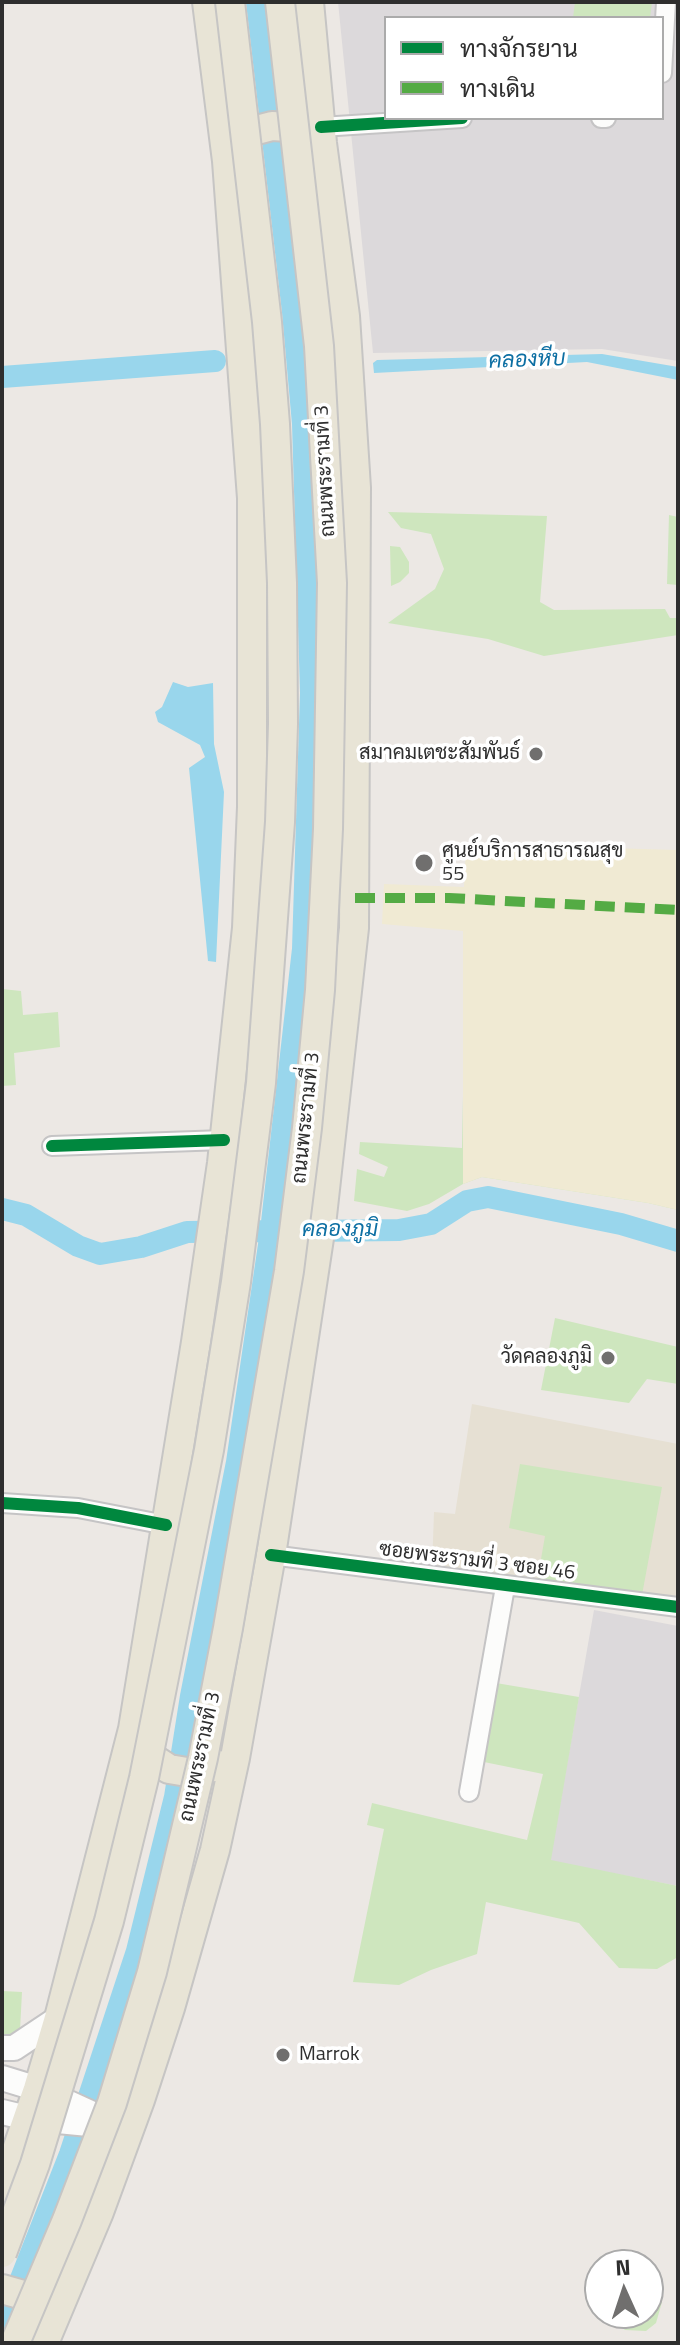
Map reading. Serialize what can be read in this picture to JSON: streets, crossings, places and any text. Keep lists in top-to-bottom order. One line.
{"streets":{"main road":["ถนนพระรามที่ 3"],"street":["ซอยพระรามที่ 3 ซอย 46"]},"crossings":[["ถนนพระรามที่ 3","ซอยพระรามที่ 3 ซอย 46"]],"water":["คลองหีบ","คลองภูมิ"],"places":["สมาคมเตชะสัมพันธ์","ศูนย์บริการสาธารณสุข 55","วัดคลองภูมิ","Marrok"],"legend":["ทางจักรยาน","ทางเดิน"],"north":"top"}
